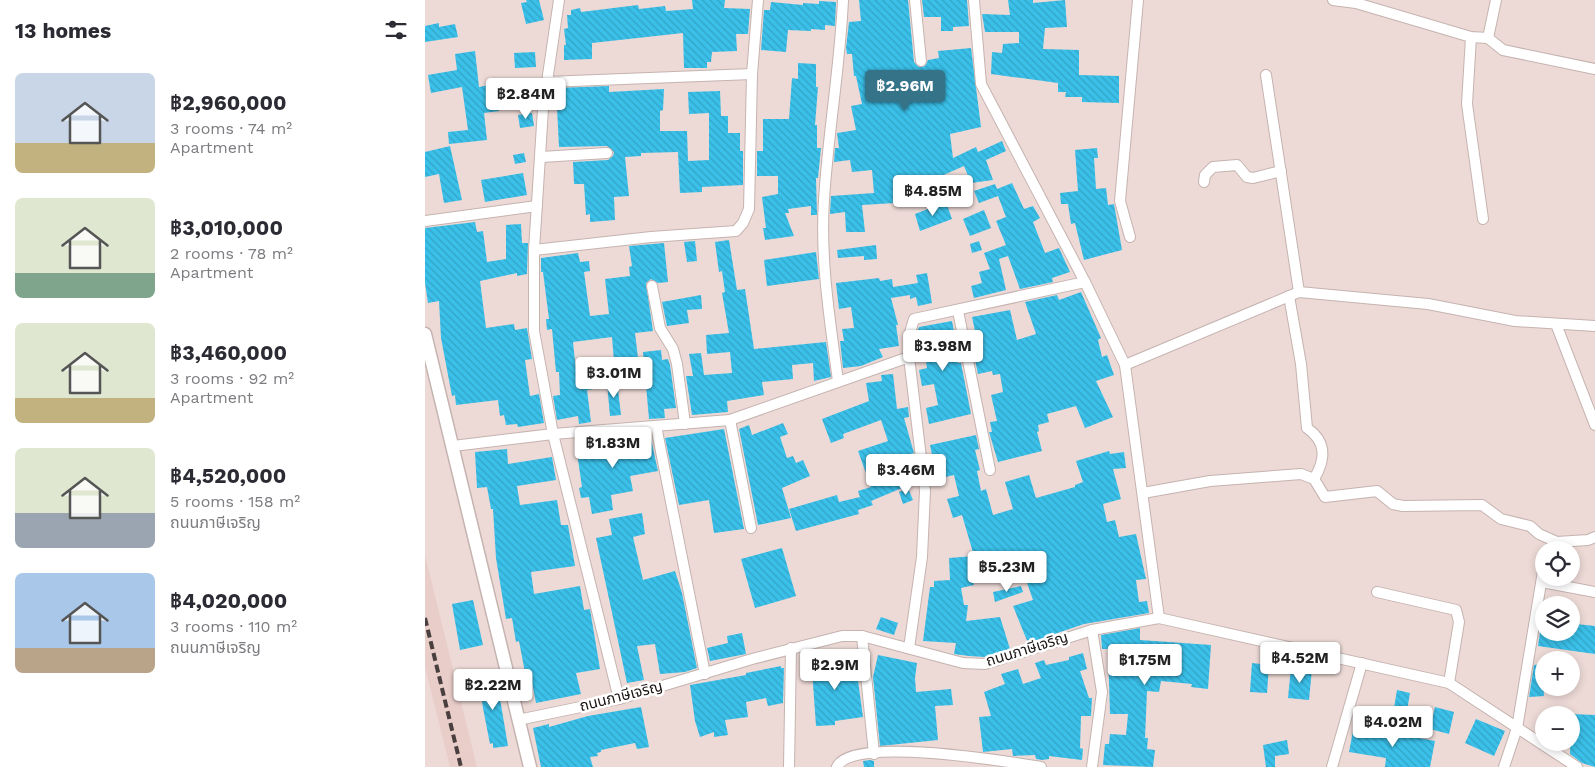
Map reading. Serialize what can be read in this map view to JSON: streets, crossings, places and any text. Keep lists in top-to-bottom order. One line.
{"streets":{"street":["ถนนภาษีเจริญ"]},"page":{"heading":"13 homes","list":[{"name":"฿2,960,000","note":"3 rooms · 74 m² · Apartment"},{"name":"฿3,010,000","note":"2 rooms · 78 m² · Apartment"},{"name":"฿3,460,000","note":"3 rooms · 92 m² · Apartment"},{"name":"฿4,520,000","note":"5 rooms · 158 m² · ถนนภาษีเจริญ"},{"name":"฿4,020,000","note":"3 rooms · 110 m² · ถนนภาษีเจริญ"}],"price":["฿2.96M","฿2.84M","฿4.85M","฿3.98M","฿3.01M","฿1.83M","฿3.46M","฿5.23M","฿4.52M","฿1.75M","฿2.9M","฿2.22M","฿4.02M"],"map_buttons":["+","−"]}}
